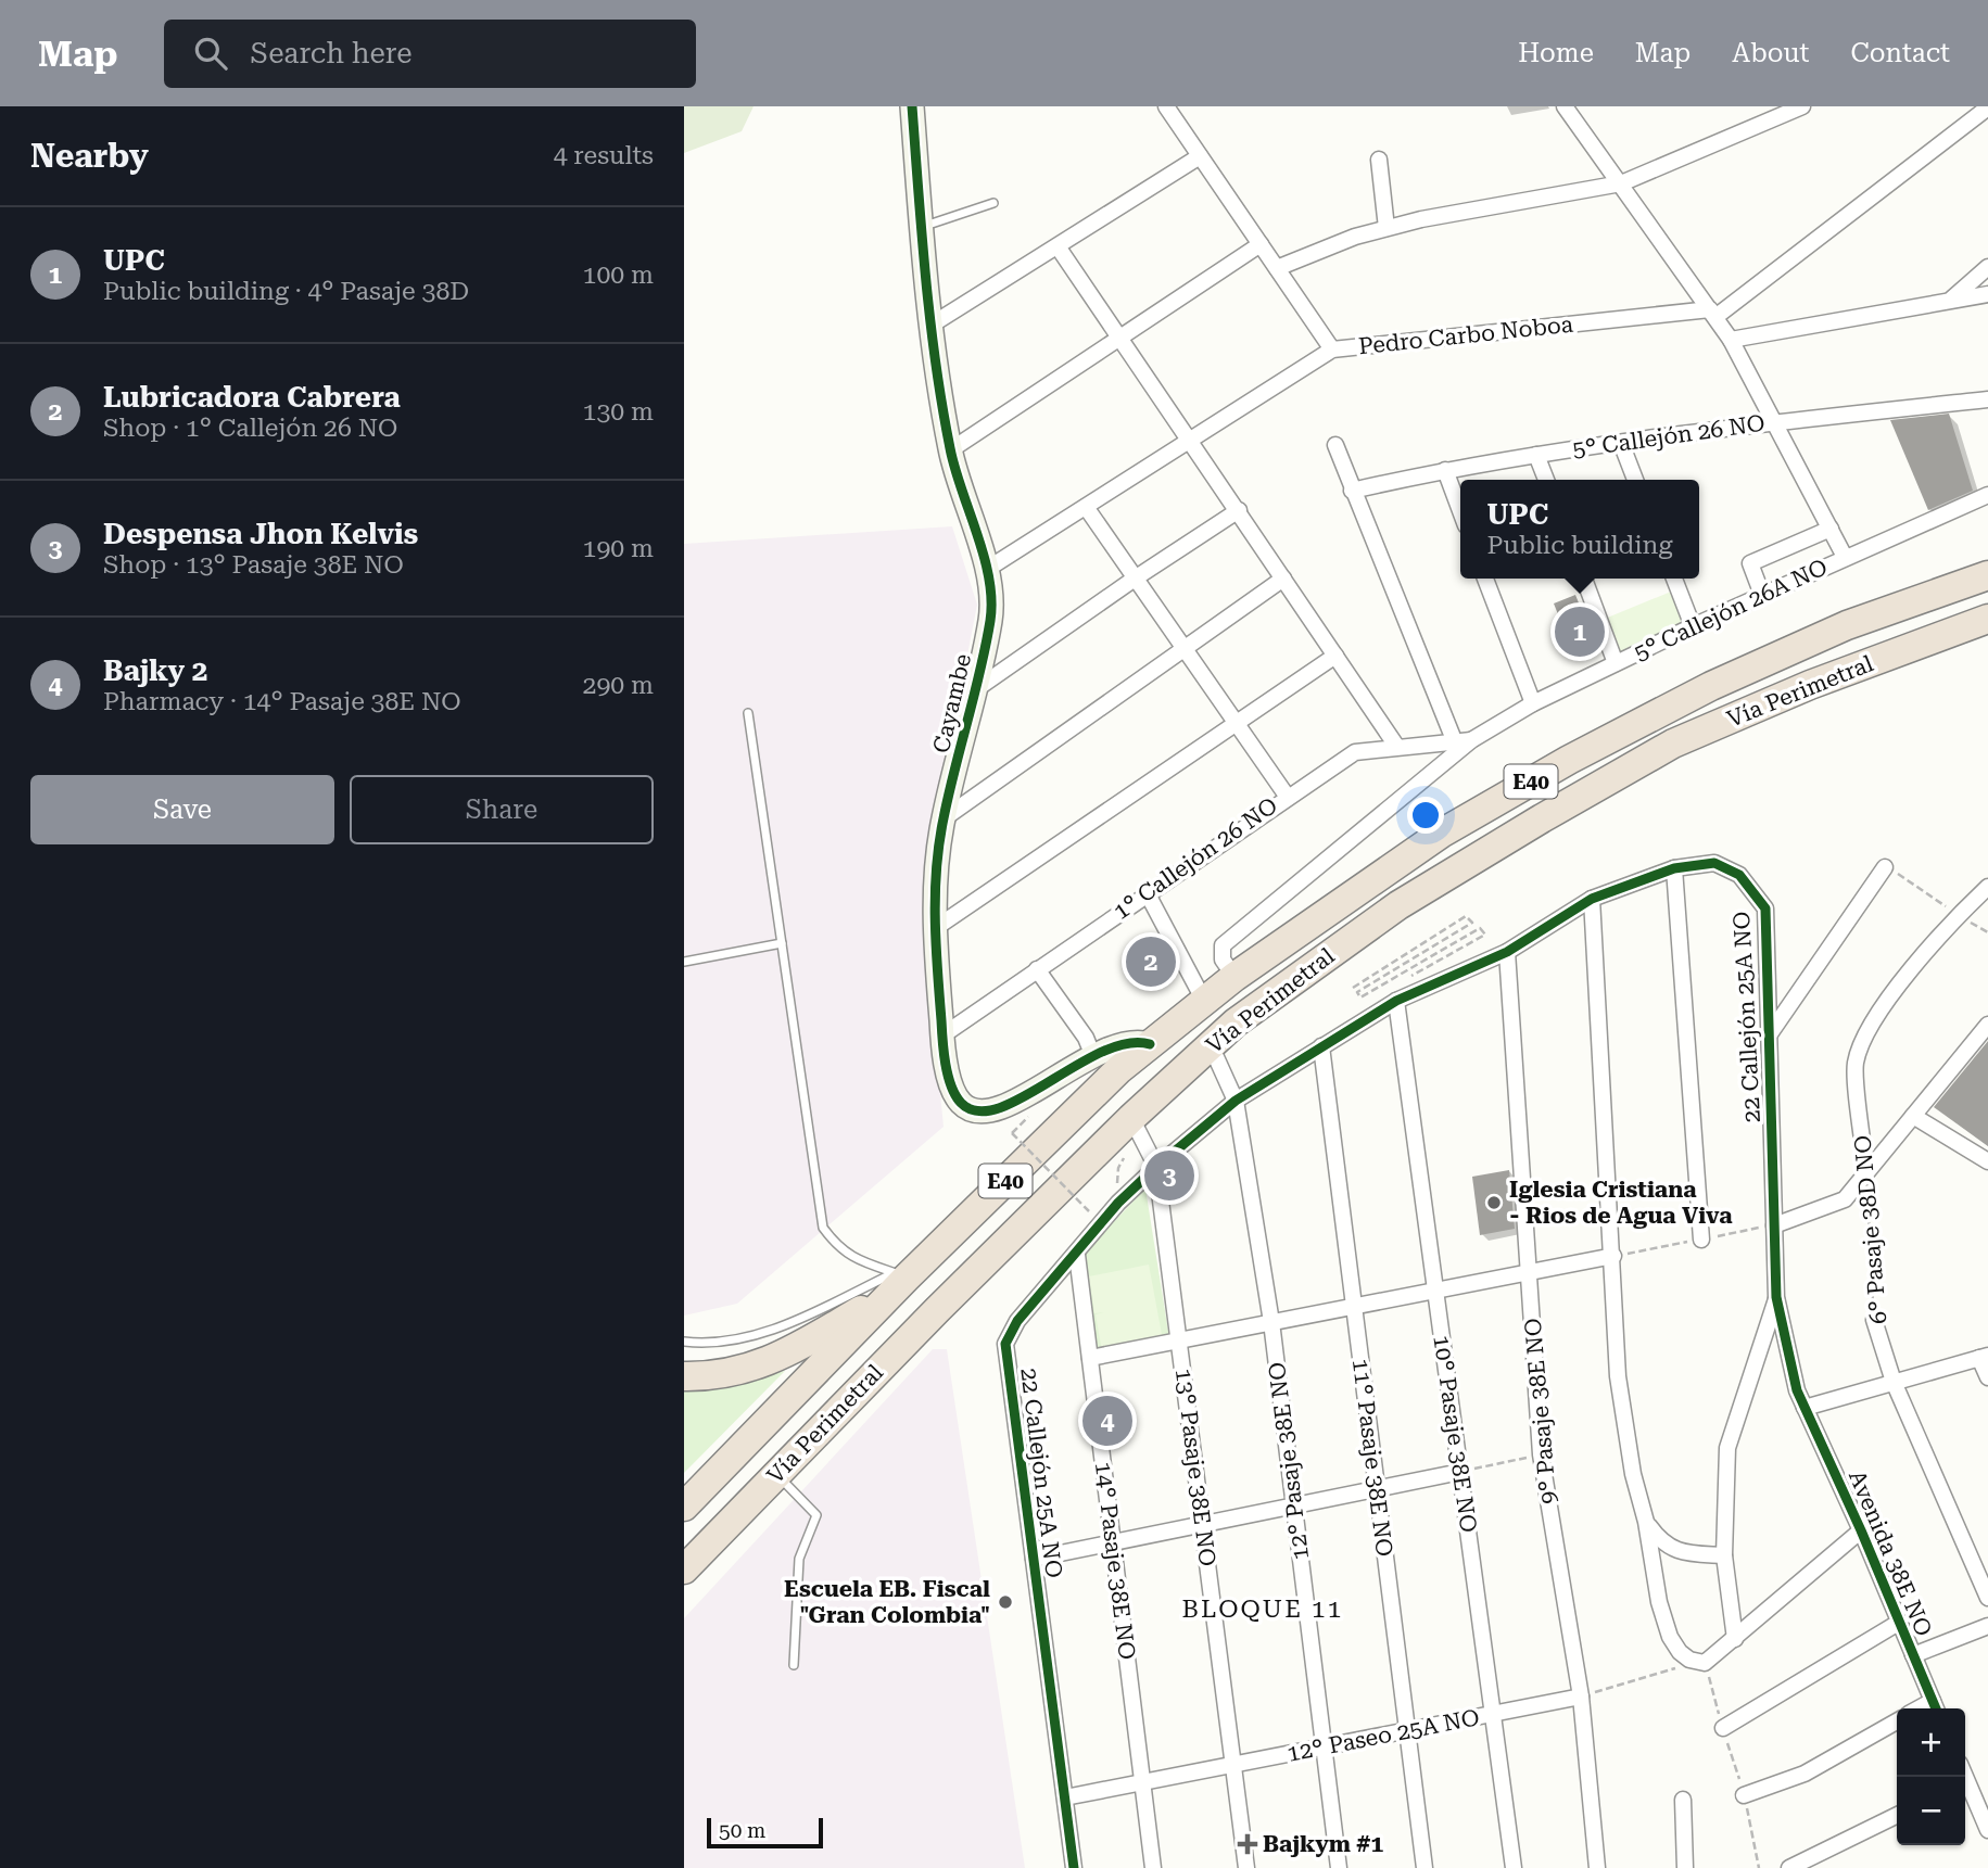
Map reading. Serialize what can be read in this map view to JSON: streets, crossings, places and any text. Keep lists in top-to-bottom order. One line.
{"streets":{"highway":["Vía Perimetral","E40"],"street":["Pedro Carbo Noboa","5° Callejón 26 NO","5° Callejón 26A NO","Cayambe","1° Callejón 26 NO","22 Callejón 25A NO","6° Pasaje 38D NO","9° Pasaje 38E NO","10° Pasaje 38E NO","11° Pasaje 38E NO","12° Pasaje 38E NO","13° Pasaje 38E NO","Avenida 38E NO","14° Pasaje 38E NO","12° Paseo 25A NO"]},"crossings":[["5° Callejón 26A NO","Vía Perimetral"],["5° Callejón 26A NO","1° Callejón 26 NO"],["Vía Perimetral","Cayambe"],["Vía Perimetral","12° Pasaje 38E NO"],["Vía Perimetral","13° Pasaje 38E NO"],["Cayambe","1° Callejón 26 NO"],["22 Callejón 25A NO","9° Pasaje 38E NO"],["22 Callejón 25A NO","10° Pasaje 38E NO"],["22 Callejón 25A NO","11° Pasaje 38E NO"],["22 Callejón 25A NO","12° Pasaje 38E NO"],["22 Callejón 25A NO","13° Pasaje 38E NO"],["22 Callejón 25A NO","Avenida 38E NO"],["22 Callejón 25A NO","14° Pasaje 38E NO"],["22 Callejón 25A NO","12° Paseo 25A NO"],["9° Pasaje 38E NO","12° Paseo 25A NO"],["10° Pasaje 38E NO","12° Paseo 25A NO"],["11° Pasaje 38E NO","12° Paseo 25A NO"],["12° Pasaje 38E NO","12° Paseo 25A NO"],["13° Pasaje 38E NO","12° Paseo 25A NO"],["14° Pasaje 38E NO","12° Paseo 25A NO"]],"districts":["BLOQUE 11"],"places":{"other":["Iglesia Cristiana - Rios de Agua Viva","Escuela EB. Fiscal \"Gran Colombia\""],"health":["Bajkym #1"]},"scale_bar":"50 m","page":{"header":"Map","search":"Search here","nav":["Home","Map","About","Contact"],"heading":["Nearby","4 results"],"list":[{"mark":"1","name":"UPC","note":"Public building · 4° Pasaje 38D","value":"100 m"},{"mark":"2","name":"Lubricadora Cabrera","note":"Shop · 1° Callejón 26 NO","value":"130 m"},{"mark":"3","name":"Despensa Jhon Kelvis","note":"Shop · 13° Pasaje 38E NO","value":"190 m"},{"mark":"4","name":"Bajky 2","note":"Pharmacy · 14° Pasaje 38E NO","value":"290 m"}],"popup":["UPC","Public building"],"pins":["1","2","3","4"],"buttons":["Save","Share"],"map_buttons":["+","−"],"scale":"50 m"}}
